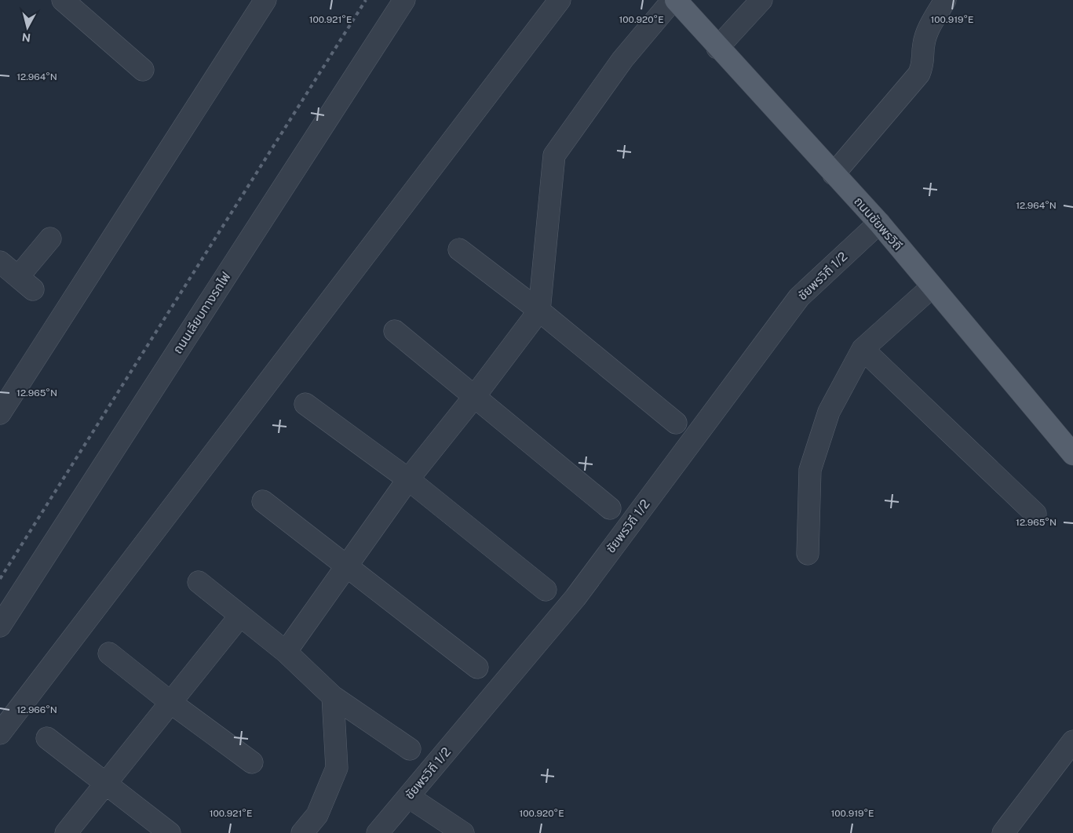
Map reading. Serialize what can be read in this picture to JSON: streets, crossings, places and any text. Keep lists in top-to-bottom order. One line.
{"streets":{"main road":["ถนนชัยพรวิถี"],"street":["ชัยพรวิถี 1/2","ถนนเลียบทางรถไฟ"]},"crossings":[["ถนนชัยพรวิถี","ชัยพรวิถี 1/2"]],"north":"bottom","coordinates":["100.921°E","100.920°E","100.919°E","12.964°N","12.965°N","12.966°N"]}
